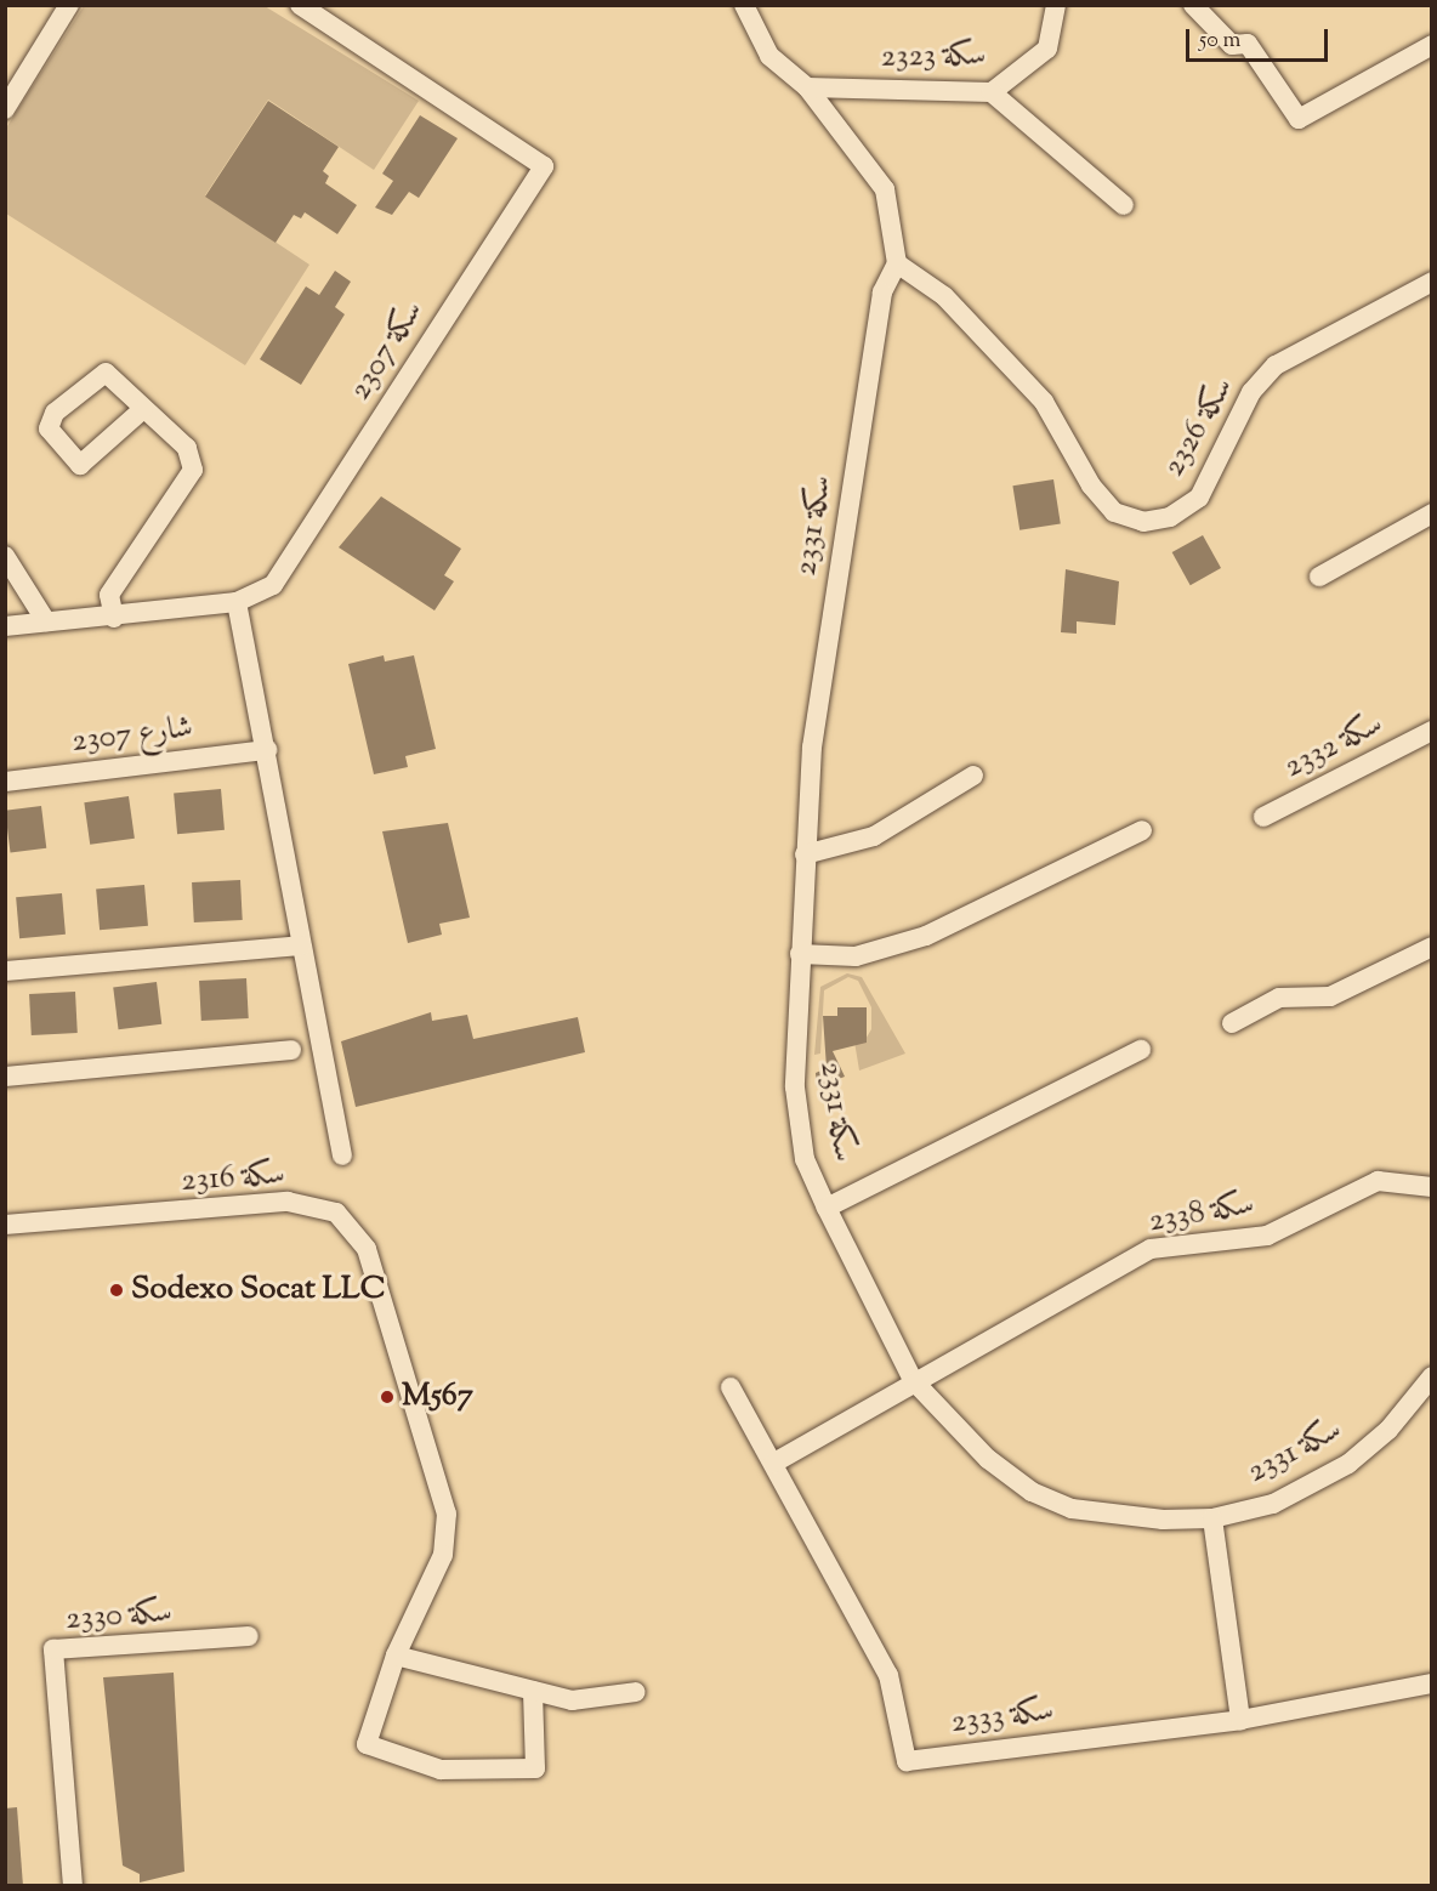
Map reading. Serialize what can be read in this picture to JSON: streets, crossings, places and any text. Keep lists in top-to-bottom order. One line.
{"streets":{"street":["سكة 2323","سكة 2307","سكة 2326","سكة 2331","2307 شارع","سكة 2332","2316 سكة","سكة 2338","سكة 2330","سكة 2333"]},"crossings":[["سكة 2326","سكة 2331"],["سكة 2331","سكة 2338"]],"places":["Sodexo Socat LLC","M567"],"scale_bar":"50 m"}
